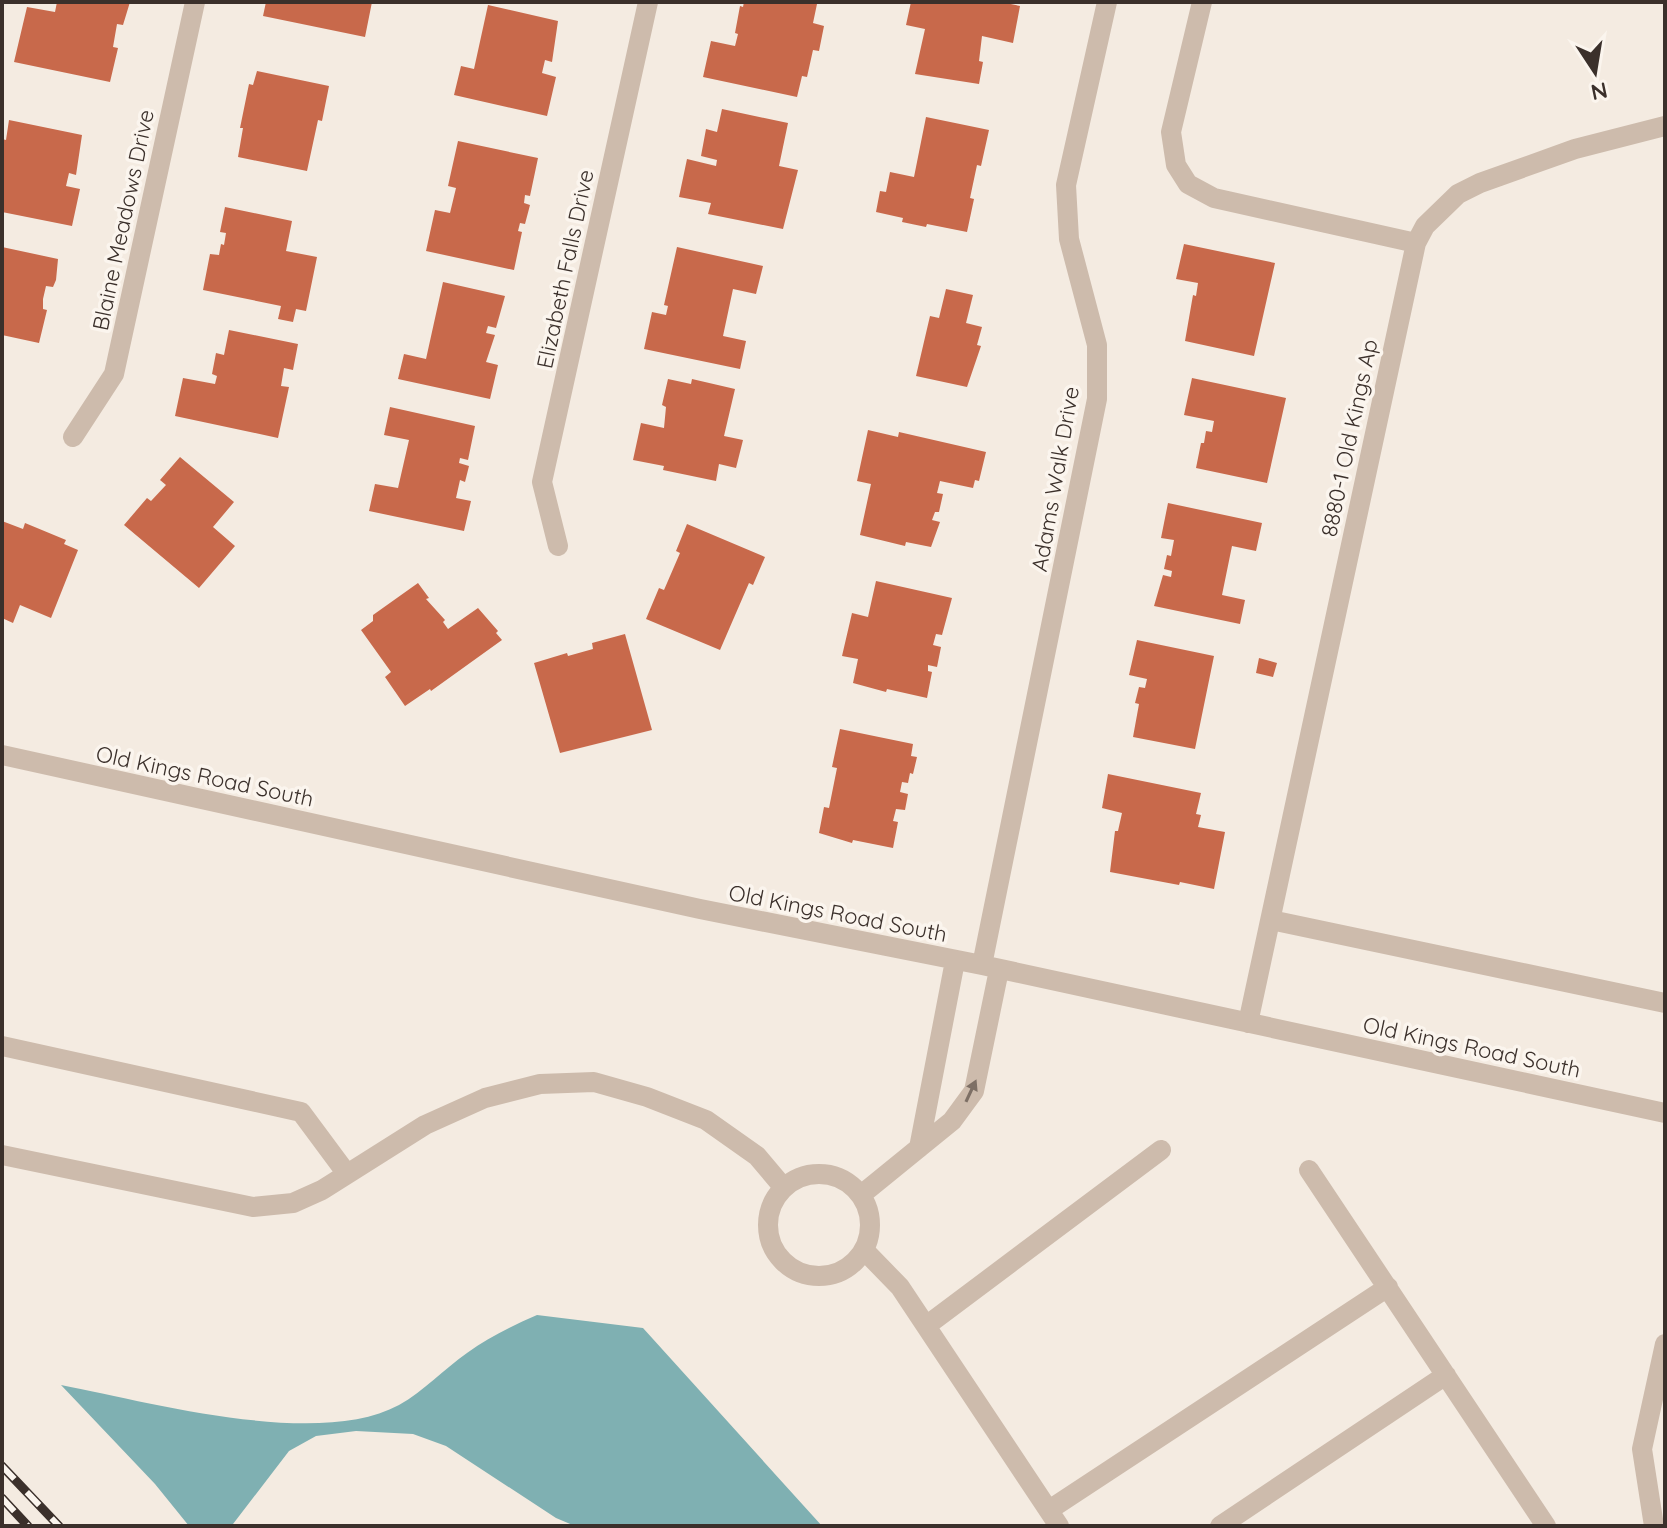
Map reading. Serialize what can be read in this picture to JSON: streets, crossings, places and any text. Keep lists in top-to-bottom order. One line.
{"streets":{"street":["Blaine Meadows Drive","Elizabeth Falls Drive","8880-1 Old Kings Ap","Adams Walk Drive","Old Kings Road South"]},"crossings":[["8880-1 Old Kings Ap","Old Kings Road South"],["Adams Walk Drive","Old Kings Road South"]],"north":"bottom"}
